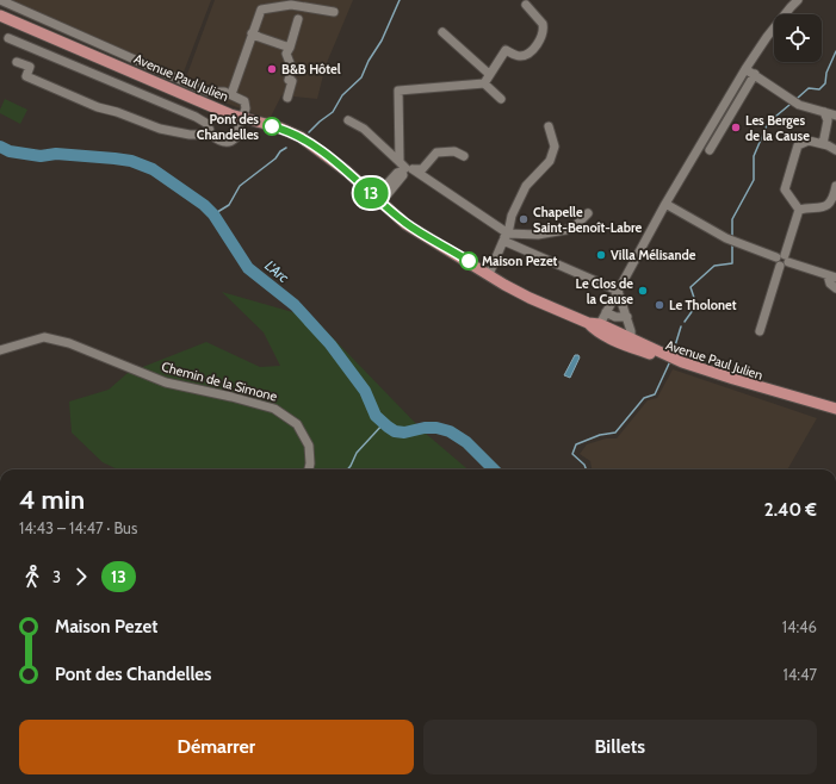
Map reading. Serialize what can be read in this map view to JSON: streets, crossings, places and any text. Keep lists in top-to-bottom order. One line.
{"streets":{"main road":["Avenue Paul Julien"],"street":["Chemin de la Simone"]},"water":["L'Arc"],"places":["B&B Hôtel","Pont des Chandelles","Les Berges de la Cause","Chapelle Saint-Benoît-Labre","Villa Mélisande","Maison Pezet","Le Clos de la Cause","Le Tholonet"],"lines":["bus line 13"],"page":{"on_map":"13","heading":["4 min","14:43 – 14:47 · Bus","2.40 €"],"legs":["3","13"],"list":[{"name":"Maison Pezet","value":"14:46"},{"name":"Pont des Chandelles","value":"14:47"}],"buttons":["Démarrer","Billets"]}}
